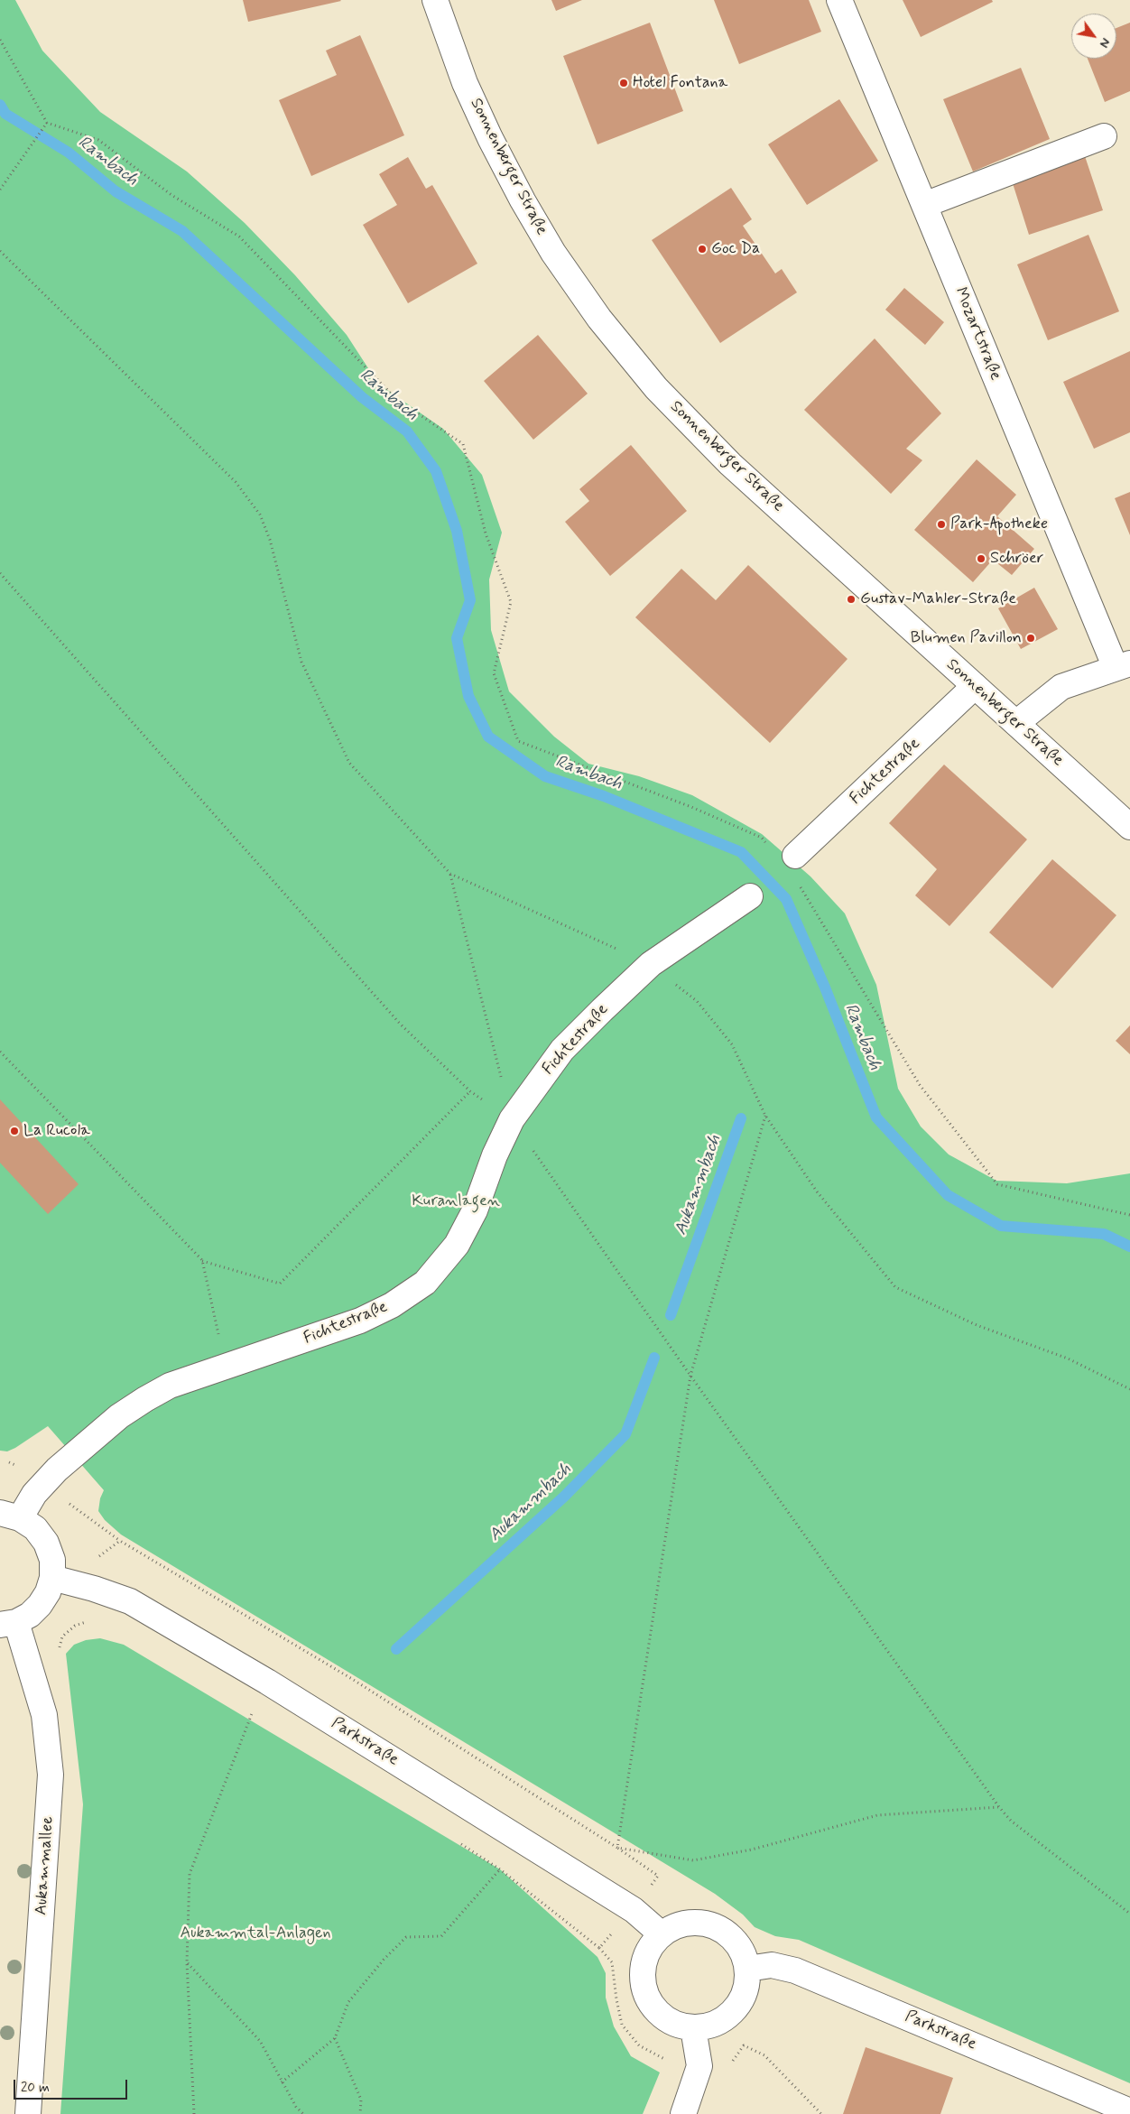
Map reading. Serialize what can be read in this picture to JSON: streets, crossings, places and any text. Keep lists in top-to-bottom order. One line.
{"streets":{"street":["Sonnenberger Straße","Mozartstraße","Fichtestraße","Parkstraße","Aukammallee"]},"crossings":[["Sonnenberger Straße","Fichtestraße"]],"water":["Rambach","Aukammbach"],"parks":["Kuranlagen","Aukammtal-Anlagen"],"places":["Hotel Fontana","Goc Da","Park-Apotheke","Schröer","Gustav-Mahler-Straße","Blumen Pavillon","La Rucola"],"scale_bar":"20 m","north":"bottom right"}
